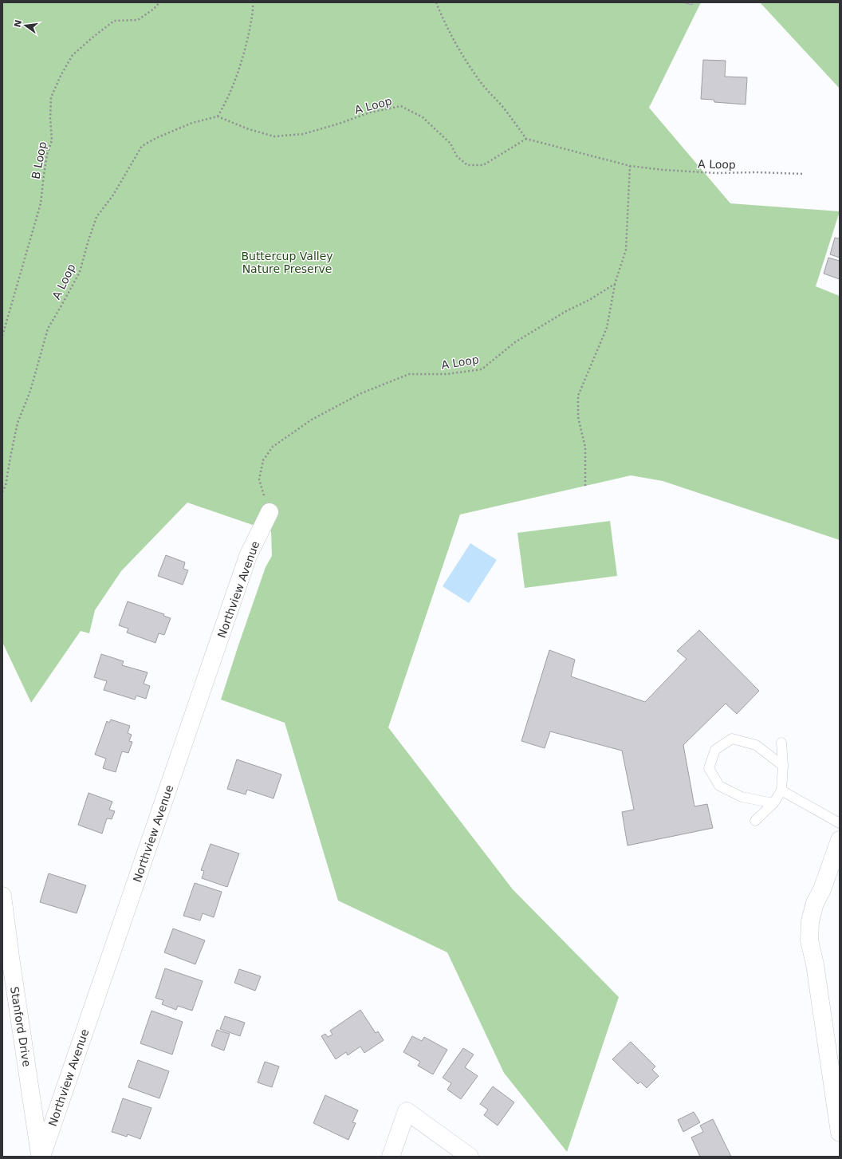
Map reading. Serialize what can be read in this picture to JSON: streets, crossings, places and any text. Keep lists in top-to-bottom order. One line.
{"streets":{"street":["Northview Avenue","Stanford Drive"],"path":["A Loop","B Loop"]},"crossings":[["A Loop","Northview Avenue"],["Northview Avenue","Stanford Drive"]],"parks":["Buttercup Valley Nature Preserve"],"north":"left"}
